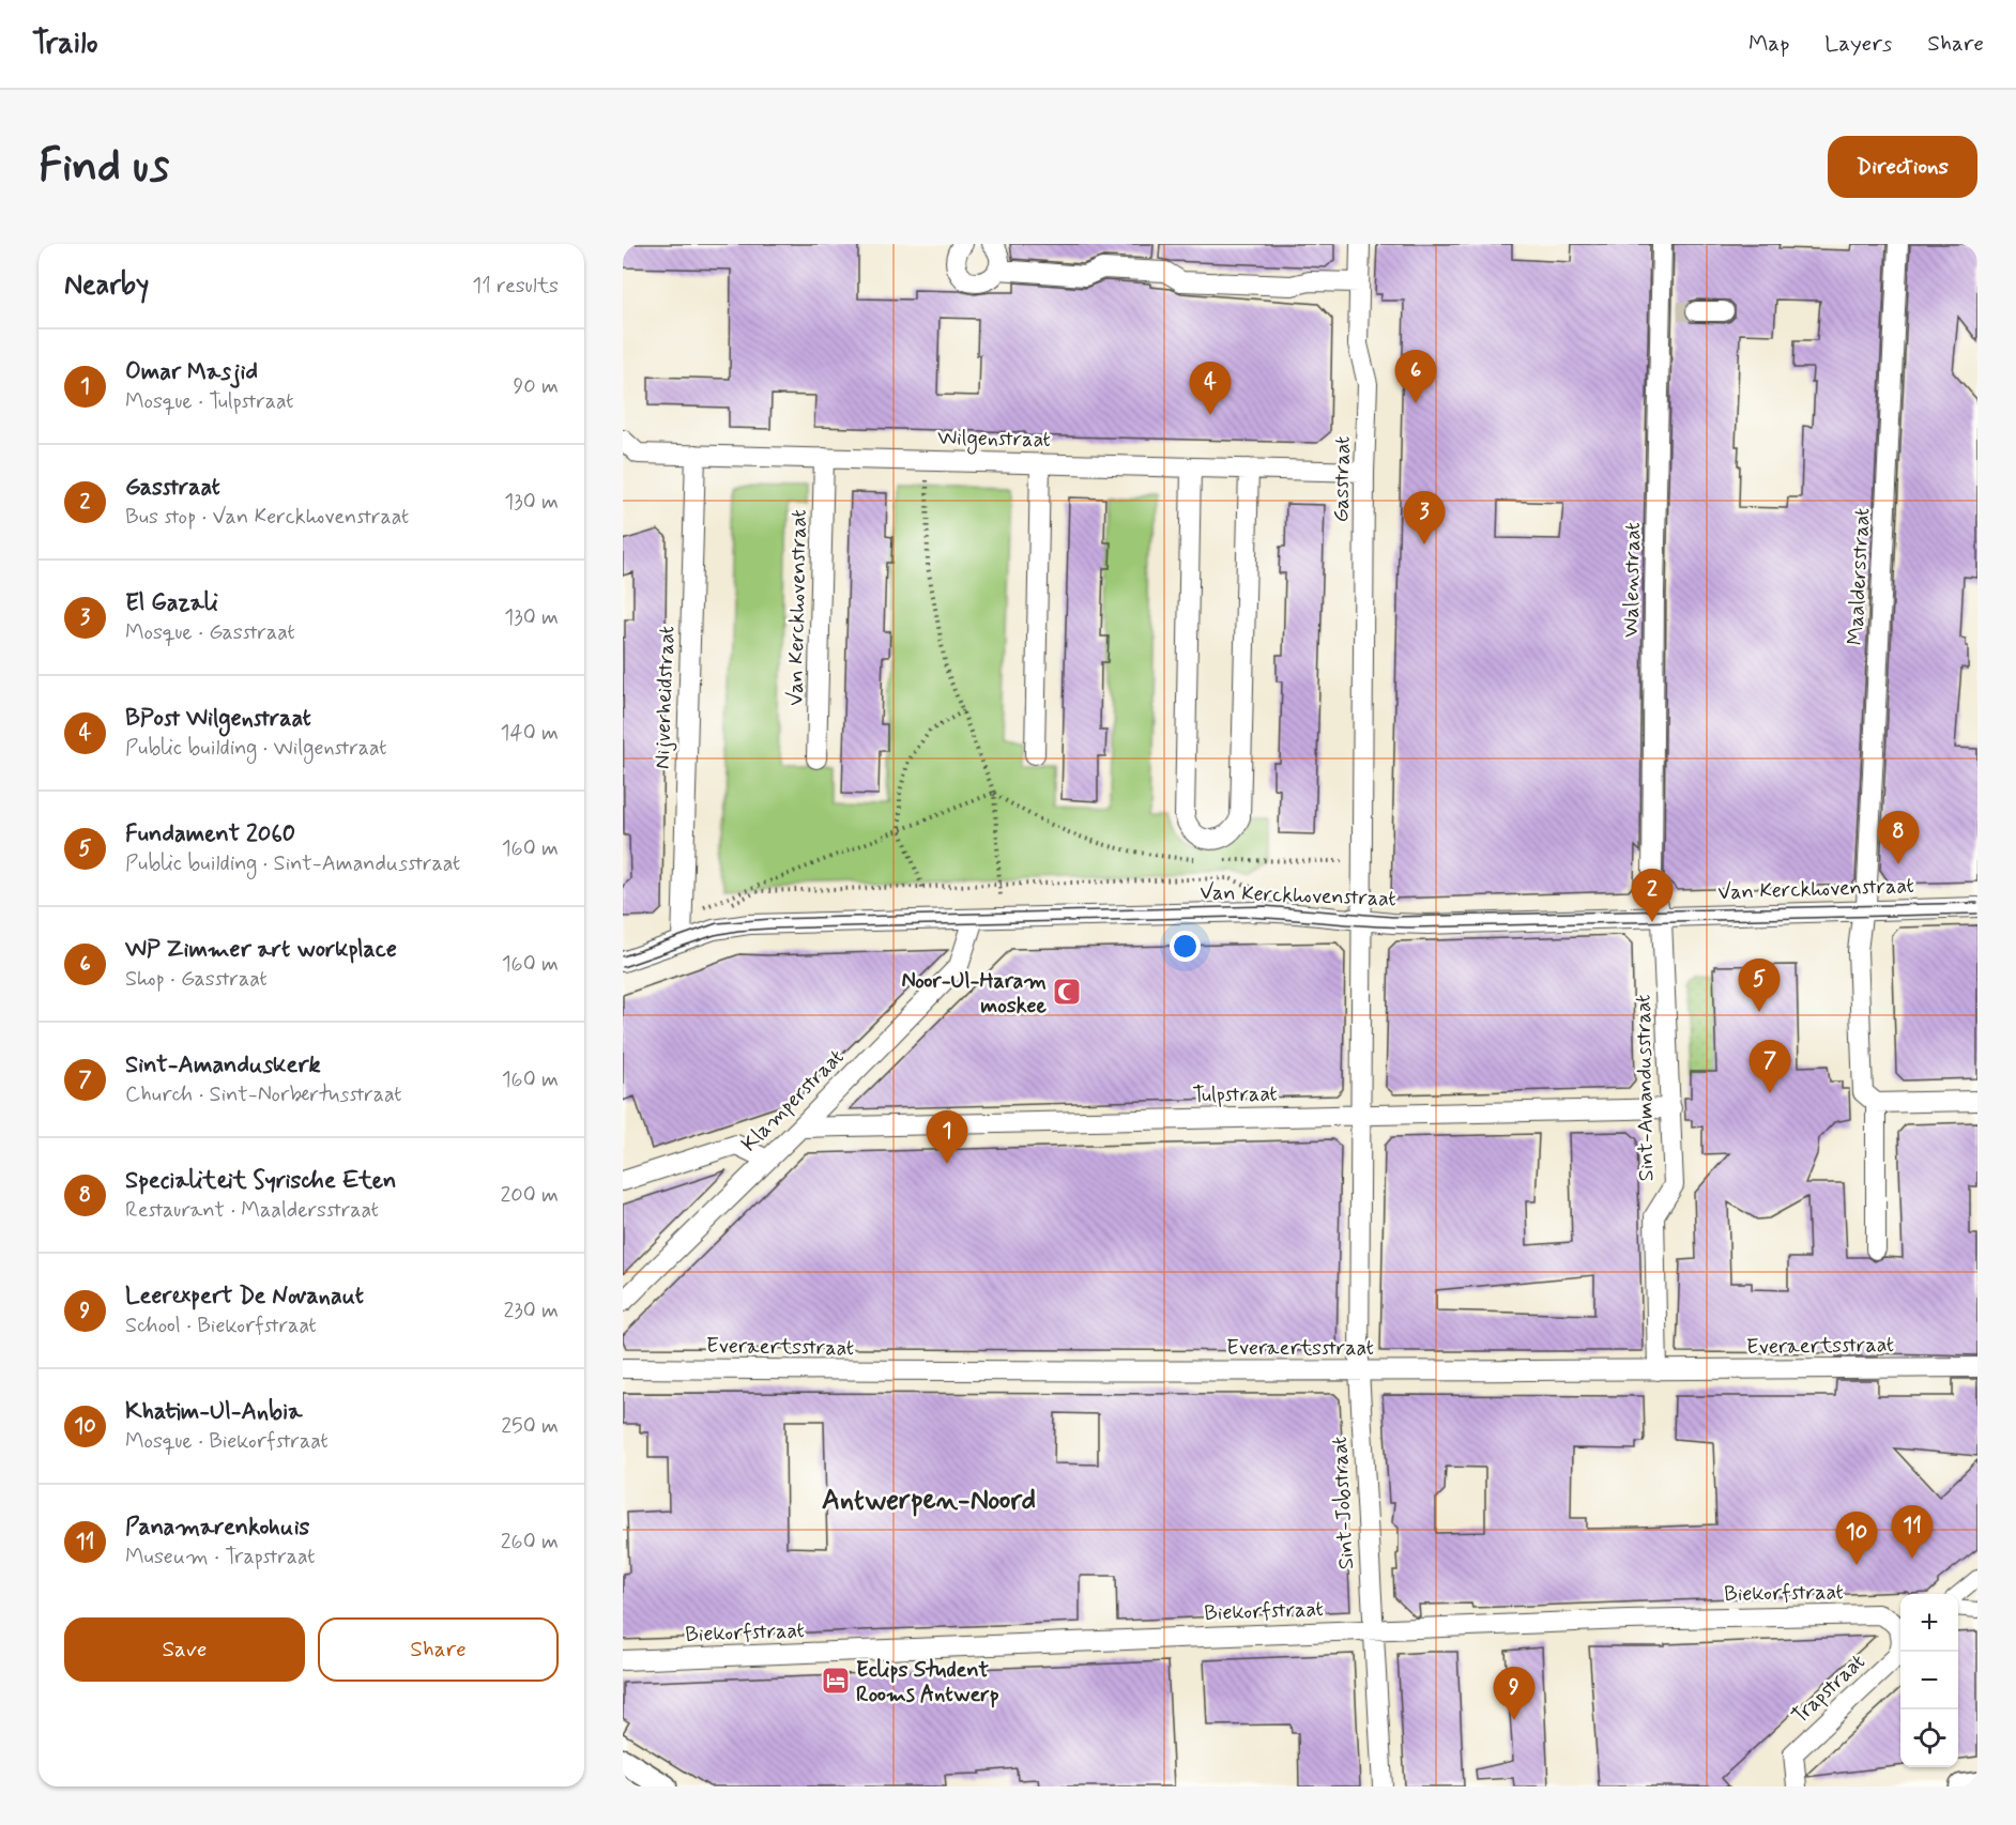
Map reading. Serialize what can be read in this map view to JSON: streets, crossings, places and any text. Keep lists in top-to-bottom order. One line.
{"streets":{"street":["Wilgenstraat","Gasstraat","Maaldersstraat","Walenstraat","Van Kerckhovenstraat","Nijverheidstraat","Sint-Amandusstraat","Tulpstraat","Klamperstraat","Everaertsstraat","Sint-Jobstraat","Biekorfstraat","Trapstraat"]},"crossings":[["Wilgenstraat","Gasstraat"],["Wilgenstraat","Van Kerckhovenstraat"],["Wilgenstraat","Nijverheidstraat"],["Gasstraat","Van Kerckhovenstraat"],["Gasstraat","Tulpstraat"],["Gasstraat","Everaertsstraat"],["Gasstraat","Sint-Jobstraat"],["Maaldersstraat","Van Kerckhovenstraat"],["Walenstraat","Van Kerckhovenstraat"],["Walenstraat","Sint-Amandusstraat"],["Van Kerckhovenstraat","Nijverheidstraat"],["Van Kerckhovenstraat","Sint-Amandusstraat"],["Van Kerckhovenstraat","Klamperstraat"],["Sint-Amandusstraat","Tulpstraat"],["Sint-Amandusstraat","Everaertsstraat"],["Tulpstraat","Klamperstraat"],["Everaertsstraat","Sint-Jobstraat"],["Sint-Jobstraat","Biekorfstraat"]],"districts":["Antwerpen-Noord"],"places":{"mosque":["Noor-Ul-Haram moskee"],"hotel":["Eclips Student Rooms Antwerp"]},"page":{"header":"Trailo","nav":["Map","Layers","Share"],"buttons":["Directions",["Save","Share"]],"title":"Find us","heading":["Nearby","11 results"],"list":[{"mark":"1","name":"Omar Masjid","note":"Mosque · Tulpstraat","value":"90 m"},{"mark":"2","name":"Gasstraat","note":"Bus stop · Van Kerckhovenstraat","value":"130 m"},{"mark":"3","name":"El Gazali","note":"Mosque · Gasstraat","value":"130 m"},{"mark":"4","name":"BPost Wilgenstraat","note":"Public building · Wilgenstraat","value":"140 m"},{"mark":"5","name":"Fundament 2060","note":"Public building · Sint-Amandusstraat","value":"160 m"},{"mark":"6","name":"WP Zimmer art workplace","note":"Shop · Gasstraat","value":"160 m"},{"mark":"7","name":"Sint-Amanduskerk","note":"Church · Sint-Norbertusstraat","value":"160 m"},{"mark":"8","name":"Specialiteit Syrische Eten","note":"Restaurant · Maaldersstraat","value":"200 m"},{"mark":"9","name":"Leerexpert De Novanaut","note":"School · Biekorfstraat","value":"230 m"},{"mark":"10","name":"Khatim-Ul-Anbia","note":"Mosque · Biekorfstraat","value":"250 m"},{"mark":"11","name":"Panamarenkohuis","note":"Museum · Trapstraat","value":"260 m"}],"pins":["6","4","3","8","2","5","7","1","11","10","9"],"map_buttons":["+","−"]}}
